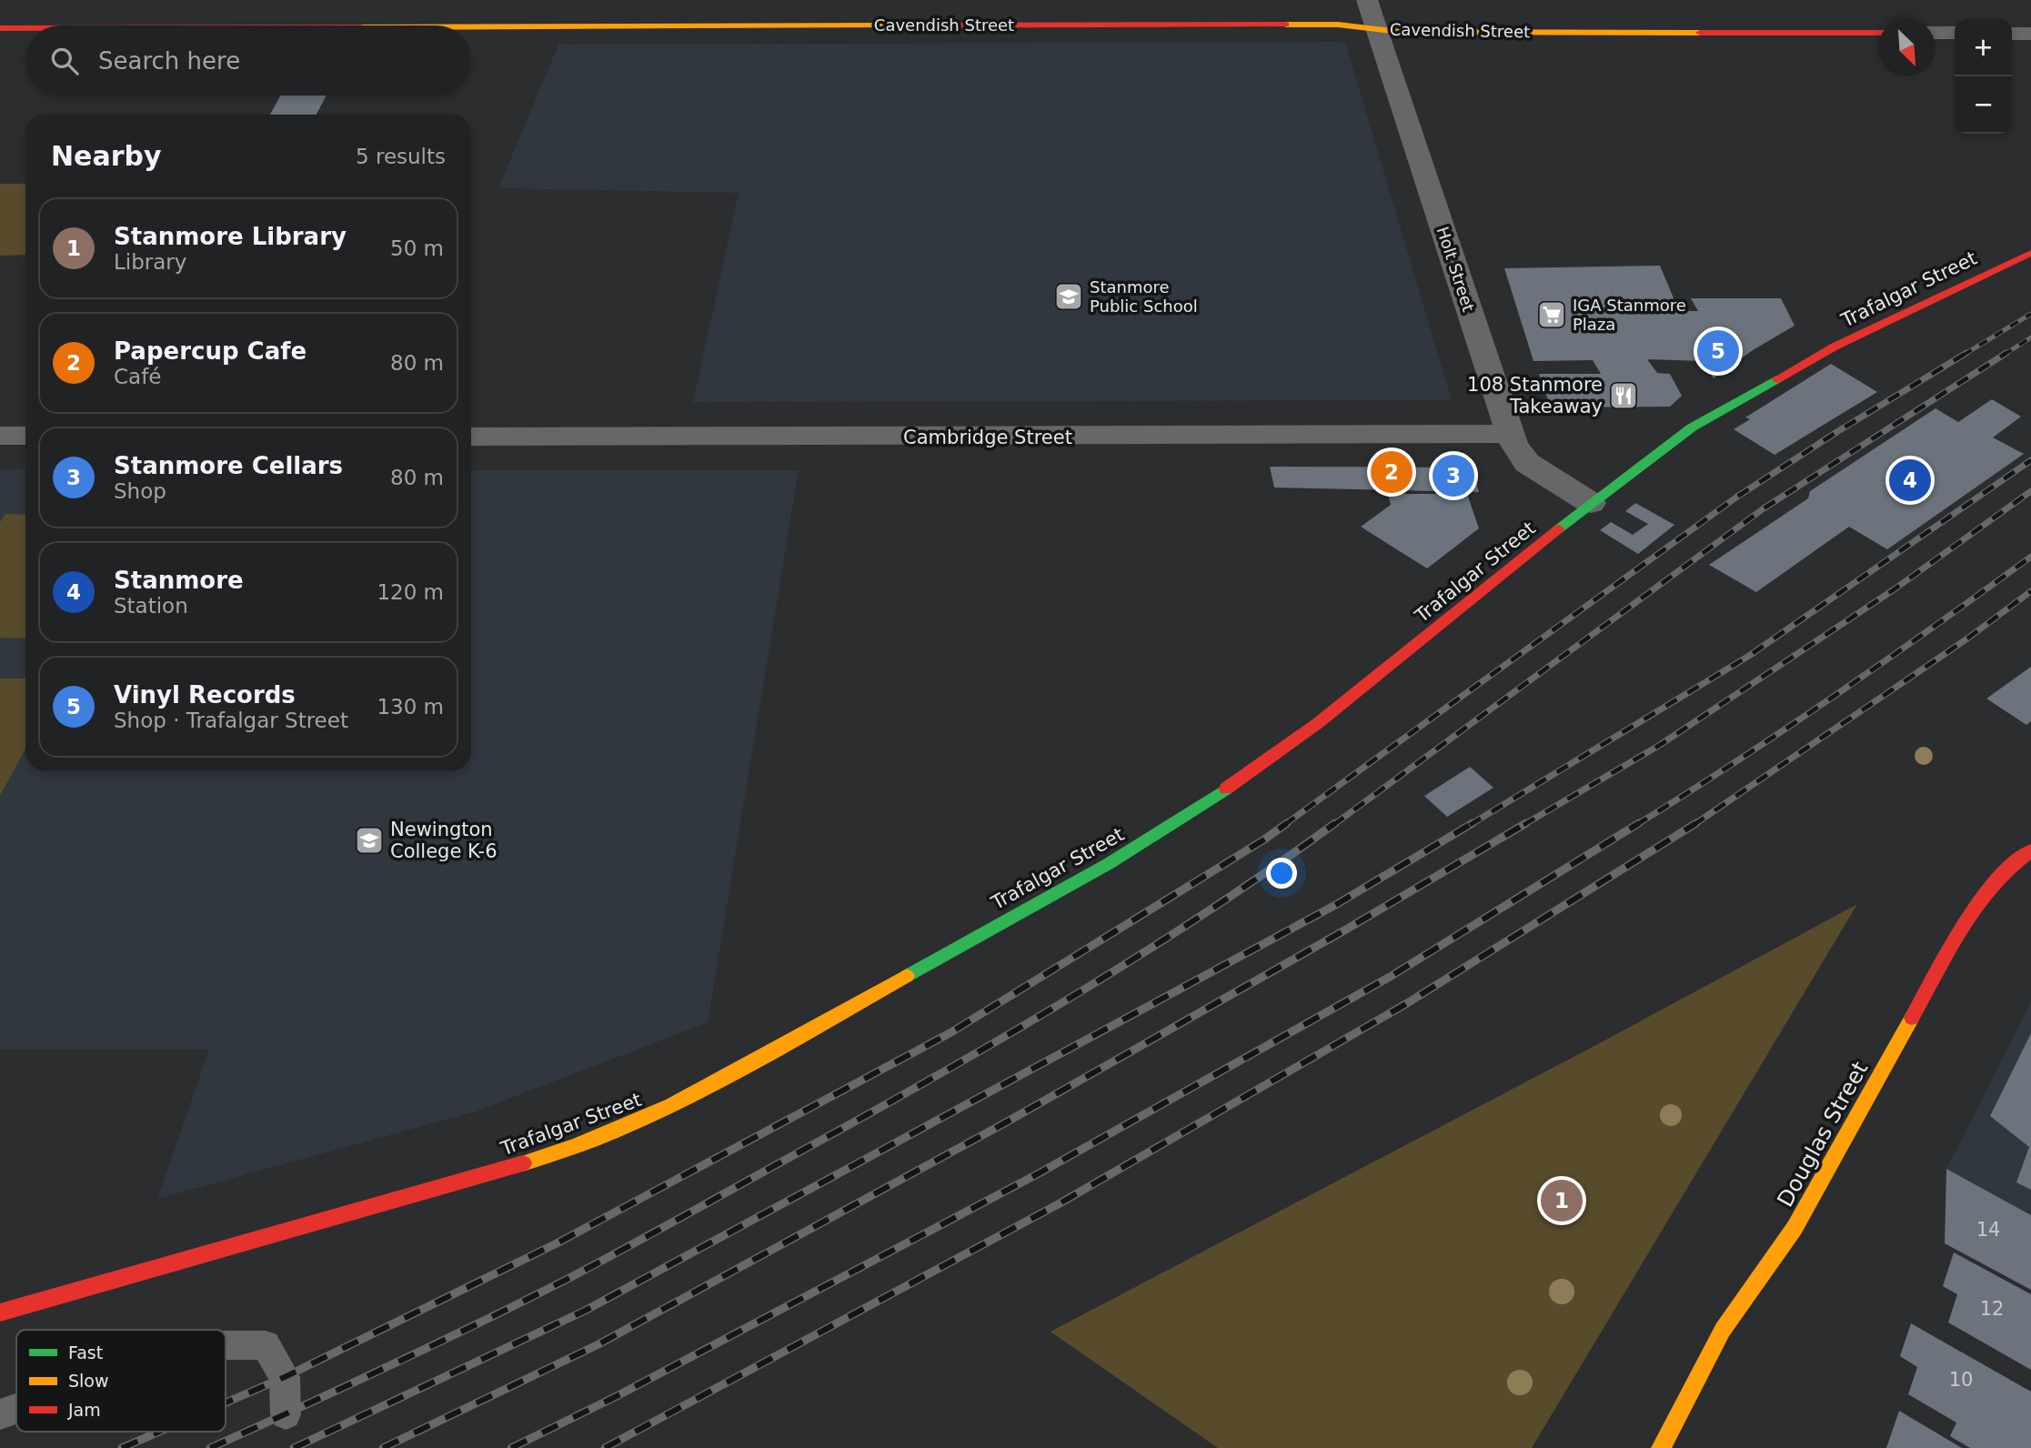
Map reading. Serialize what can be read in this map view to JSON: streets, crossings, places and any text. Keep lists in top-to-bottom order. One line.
{"streets":{"street":["Cavendish Street","Holt Street","Trafalgar Street","Cambridge Street","Douglas Street"]},"crossings":[["Cavendish Street","Holt Street"],["Holt Street","Trafalgar Street"],["Holt Street","Cambridge Street"]],"places":{"school or university":["Stanmore Public School","Newington College K-6"],"supermarket":["IGA Stanmore Plaza"],"restaurant":["108 Stanmore Takeaway"]},"house_numbers":["14","12","10"],"legend":["Fast","Slow","Jam"],"north":"bottom right","page":{"map_buttons":["+","−"],"search":"Search here","heading":["Nearby","5 results"],"list":[{"mark":"1","name":"Stanmore Library","note":"Library","value":"50 m"},{"mark":"2","name":"Papercup Cafe","note":"Café","value":"80 m"},{"mark":"3","name":"Stanmore Cellars","note":"Shop","value":"80 m"},{"mark":"4","name":"Stanmore","note":"Station","value":"120 m"},{"mark":"5","name":"Vinyl Records","note":"Shop · Trafalgar Street","value":"130 m"}],"pins":["5","2","3","4","1"]}}
